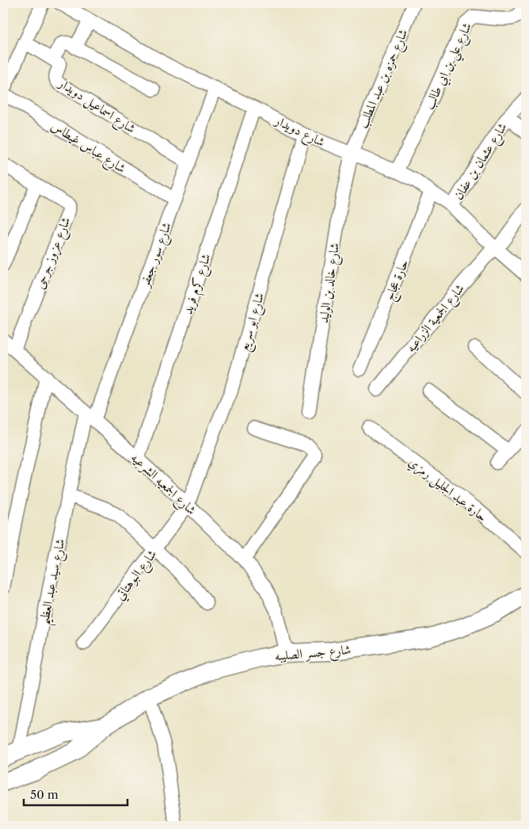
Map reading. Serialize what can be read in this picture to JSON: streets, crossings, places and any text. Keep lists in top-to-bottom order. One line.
{"streets":{"street":["شارع علي بن ابي طالب","شارع حمزه بن عبد المطلب","شارع اسماعيل دويدار","شارع دويدار","شارع عباس غيطاس","شارع عثمان بن عفان","شارع عزوز جرحى","شارع سور جعفر","حارة عجاج","شارع خالد بن الوليد","شارع كرم فريد","شارع الجمعية الزراعيه","شارع ابو سريع","شارع الجمعيه الشرعيه","حارة عبد الجليل رمزي","شارع البوهتاتي","شارع سيد عبد العظيم","شارع جسر الصليبه"]},"crossings":[["شارع علي بن ابي طالب","شارع دويدار"],["شارع حمزه بن عبد المطلب","شارع دويدار"],["شارع حمزه بن عبد المطلب","شارع خالد بن الوليد"],["شارع اسماعيل دويدار","شارع سور جعفر"],["شارع دويدار","شارع عثمان بن عفان"],["شارع دويدار","شارع سور جعفر"],["شارع دويدار","حارة عجاج"],["شارع دويدار","شارع خالد بن الوليد"],["شارع دويدار","شارع كرم فريد"],["شارع دويدار","شارع الجمعية الزراعيه"],["شارع دويدار","شارع ابو سريع"],["شارع عباس غيطاس","شارع سور جعفر"],["شارع عزوز جرحى","شارع الجمعيه الشرعيه"],["شارع سور جعفر","شارع الجمعيه الشرعيه"],["شارع سور جعفر","شارع سيد عبد العظيم"],["شارع كرم فريد","شارع الجمعيه الشرعيه"],["شارع ابو سريع","شارع الجمعيه الشرعيه"],["شارع ابو سريع","شارع البوهتاتي"],["شارع الجمعيه الشرعيه","شارع البوهتاتي"],["شارع الجمعيه الشرعيه","شارع سيد عبد العظيم"],["شارع الجمعيه الشرعيه","شارع جسر الصليبه"],["شارع سيد عبد العظيم","شارع جسر الصليبه"]],"scale_bar":"50 m"}
